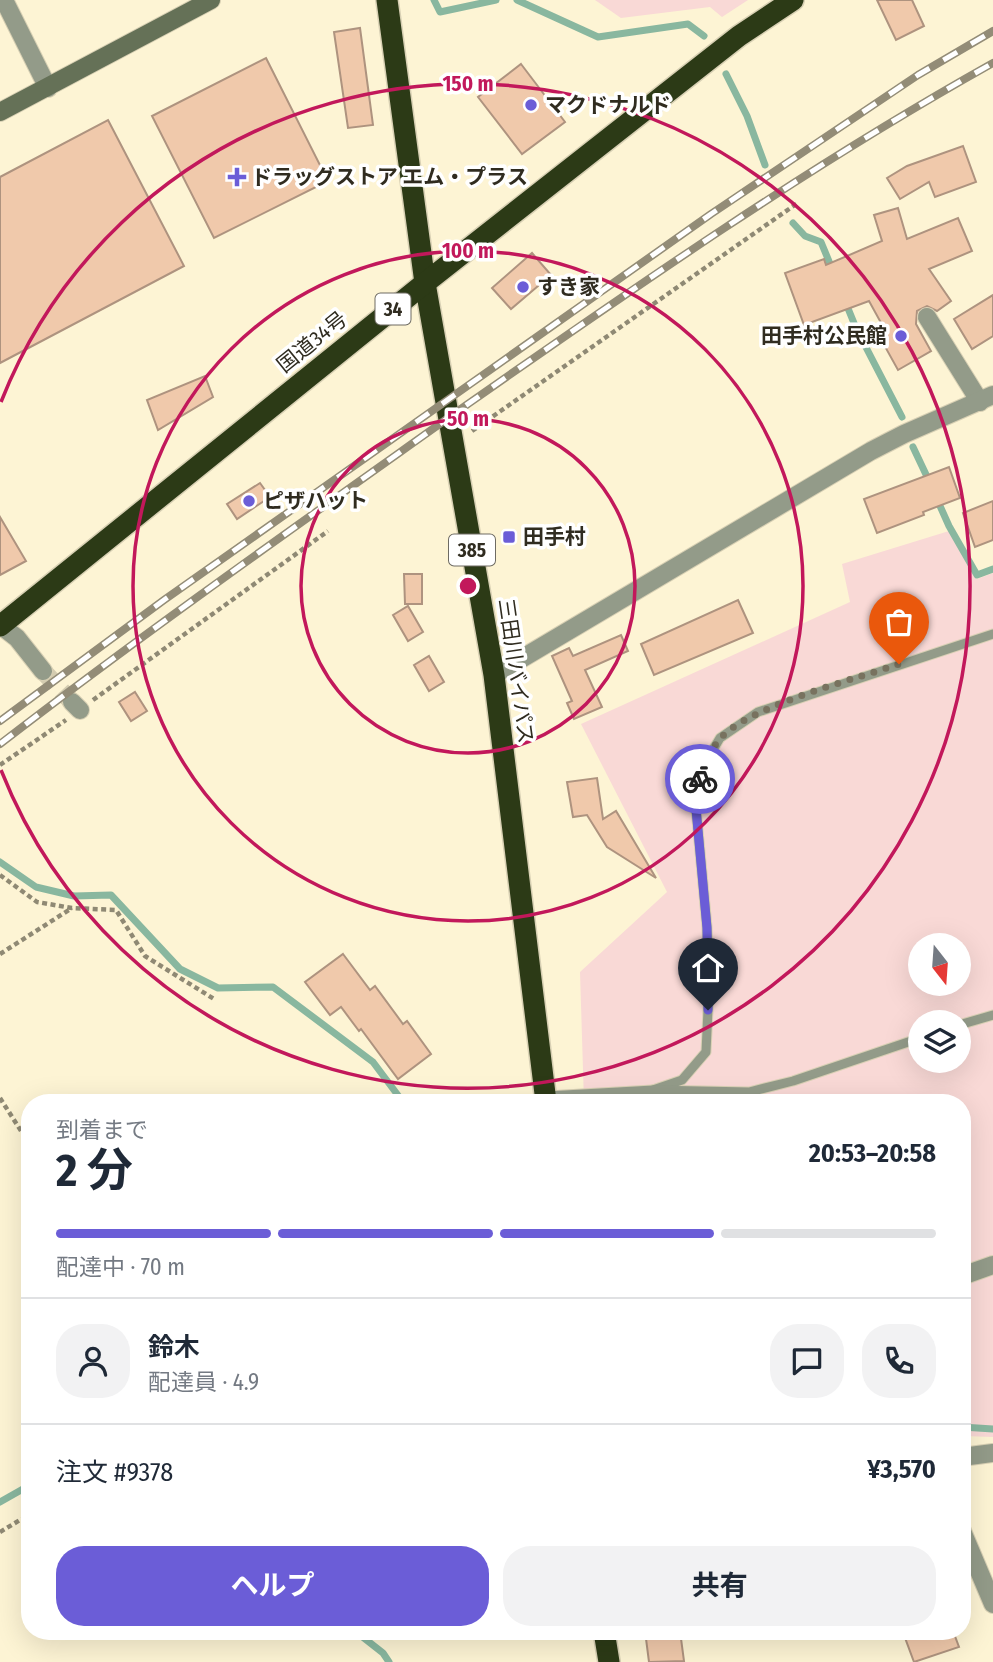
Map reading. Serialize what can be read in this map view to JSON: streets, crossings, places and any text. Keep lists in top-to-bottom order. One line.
{"streets":{"highway":["34","国道34号","385","三田川バイパス"]},"crossings":[["国道34号","三田川バイパス"]],"places":{"other":["マクドナルド","すき家","田手村公民館","ピザハット"],"health":["ドラッグストア エム・プラス"],"transit":["田手村"]},"north":"bottom","page":{"heading":["2 分","到着まで","20:53–20:58"],"panel":["鈴木","配達員 · 4.9","注文 #9378","¥3,570"],"bar":"配達中 · 70 m","buttons":["ヘルプ","共有"]},"rings":["150 m","100 m","50 m"]}
